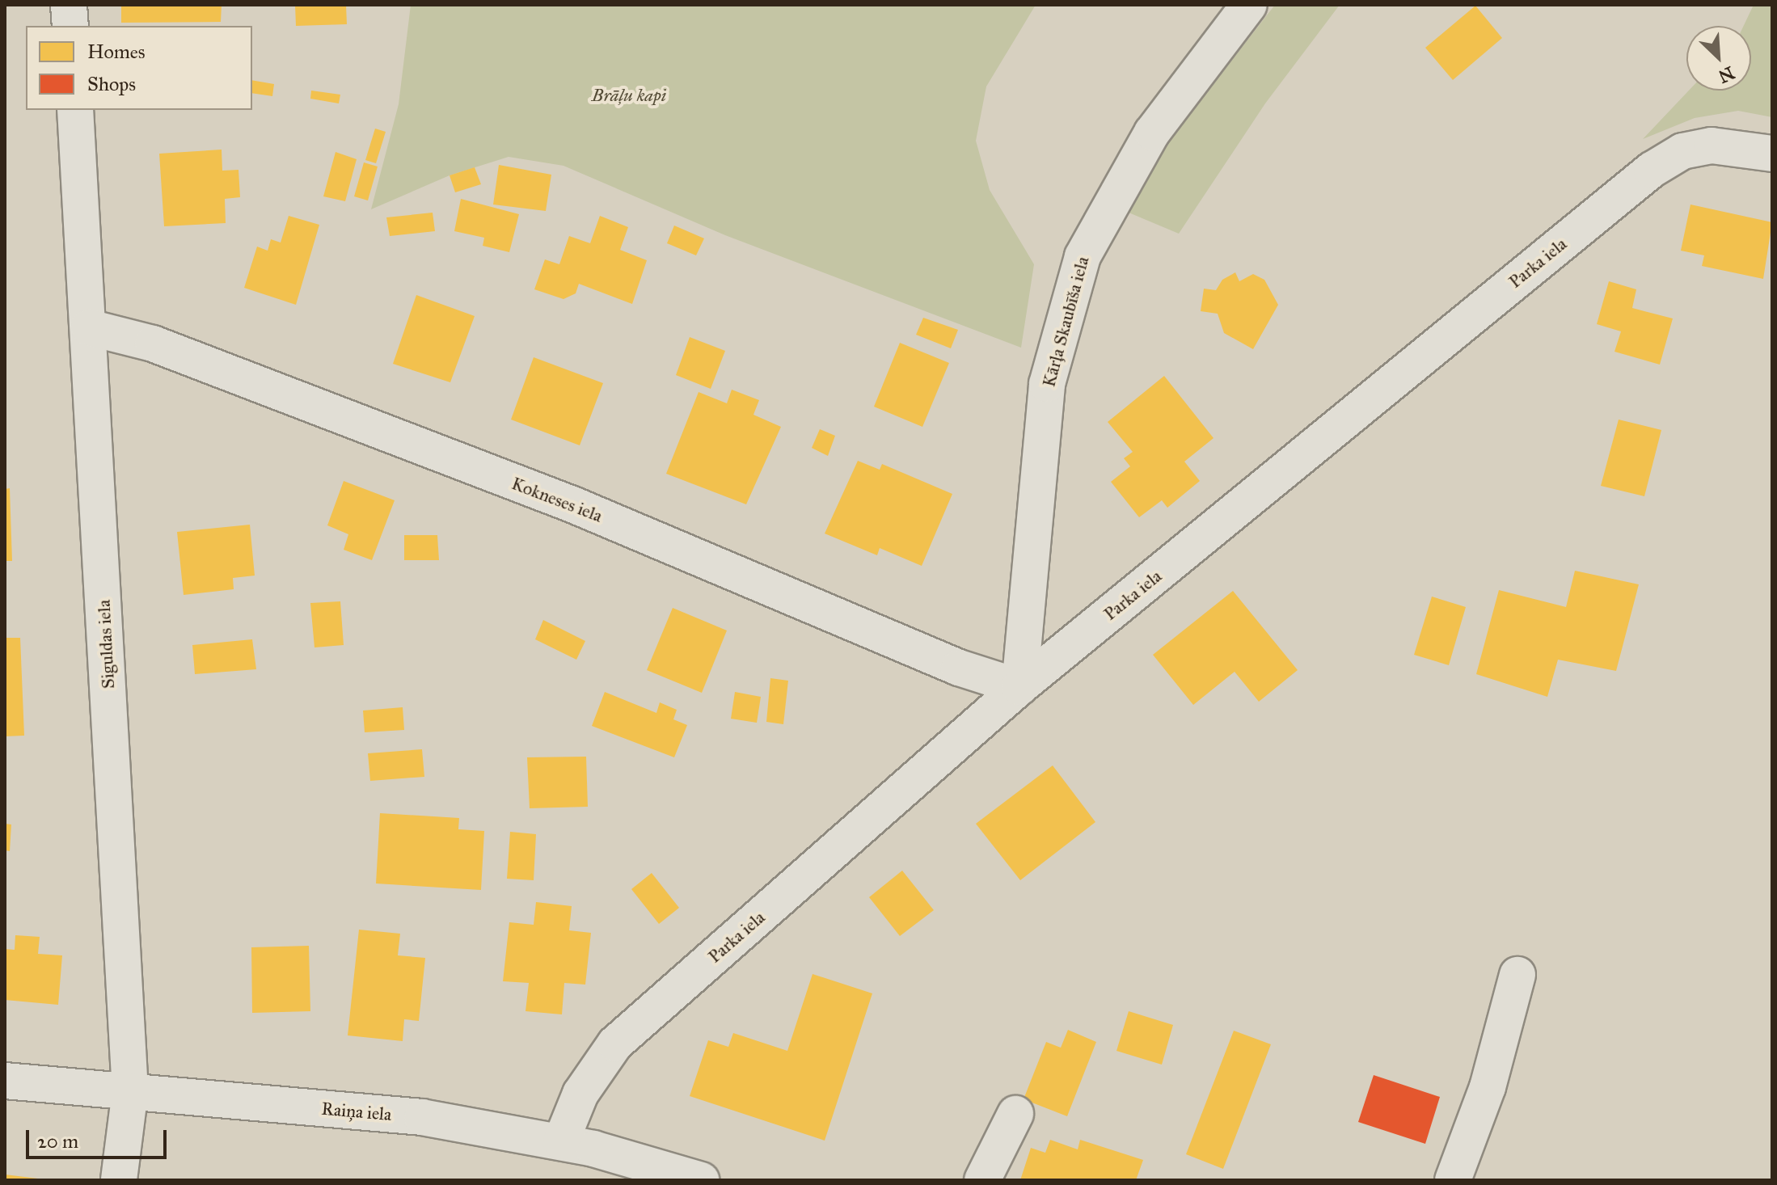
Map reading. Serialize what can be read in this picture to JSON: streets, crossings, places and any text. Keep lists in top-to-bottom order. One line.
{"streets":{"street":["Parka iela","Kārļa Skaubīša iela","Kokneses iela","Siguldas iela","Raiņa iela"]},"crossings":[["Parka iela","Kārļa Skaubīša iela"],["Parka iela","Kokneses iela"],["Parka iela","Raiņa iela"],["Kārļa Skaubīša iela","Kokneses iela"],["Kokneses iela","Siguldas iela"],["Siguldas iela","Raiņa iela"]],"parks":["Brāļu kapi"],"legend":["Homes","Shops"],"scale_bar":"20 m","north":"bottom right"}
